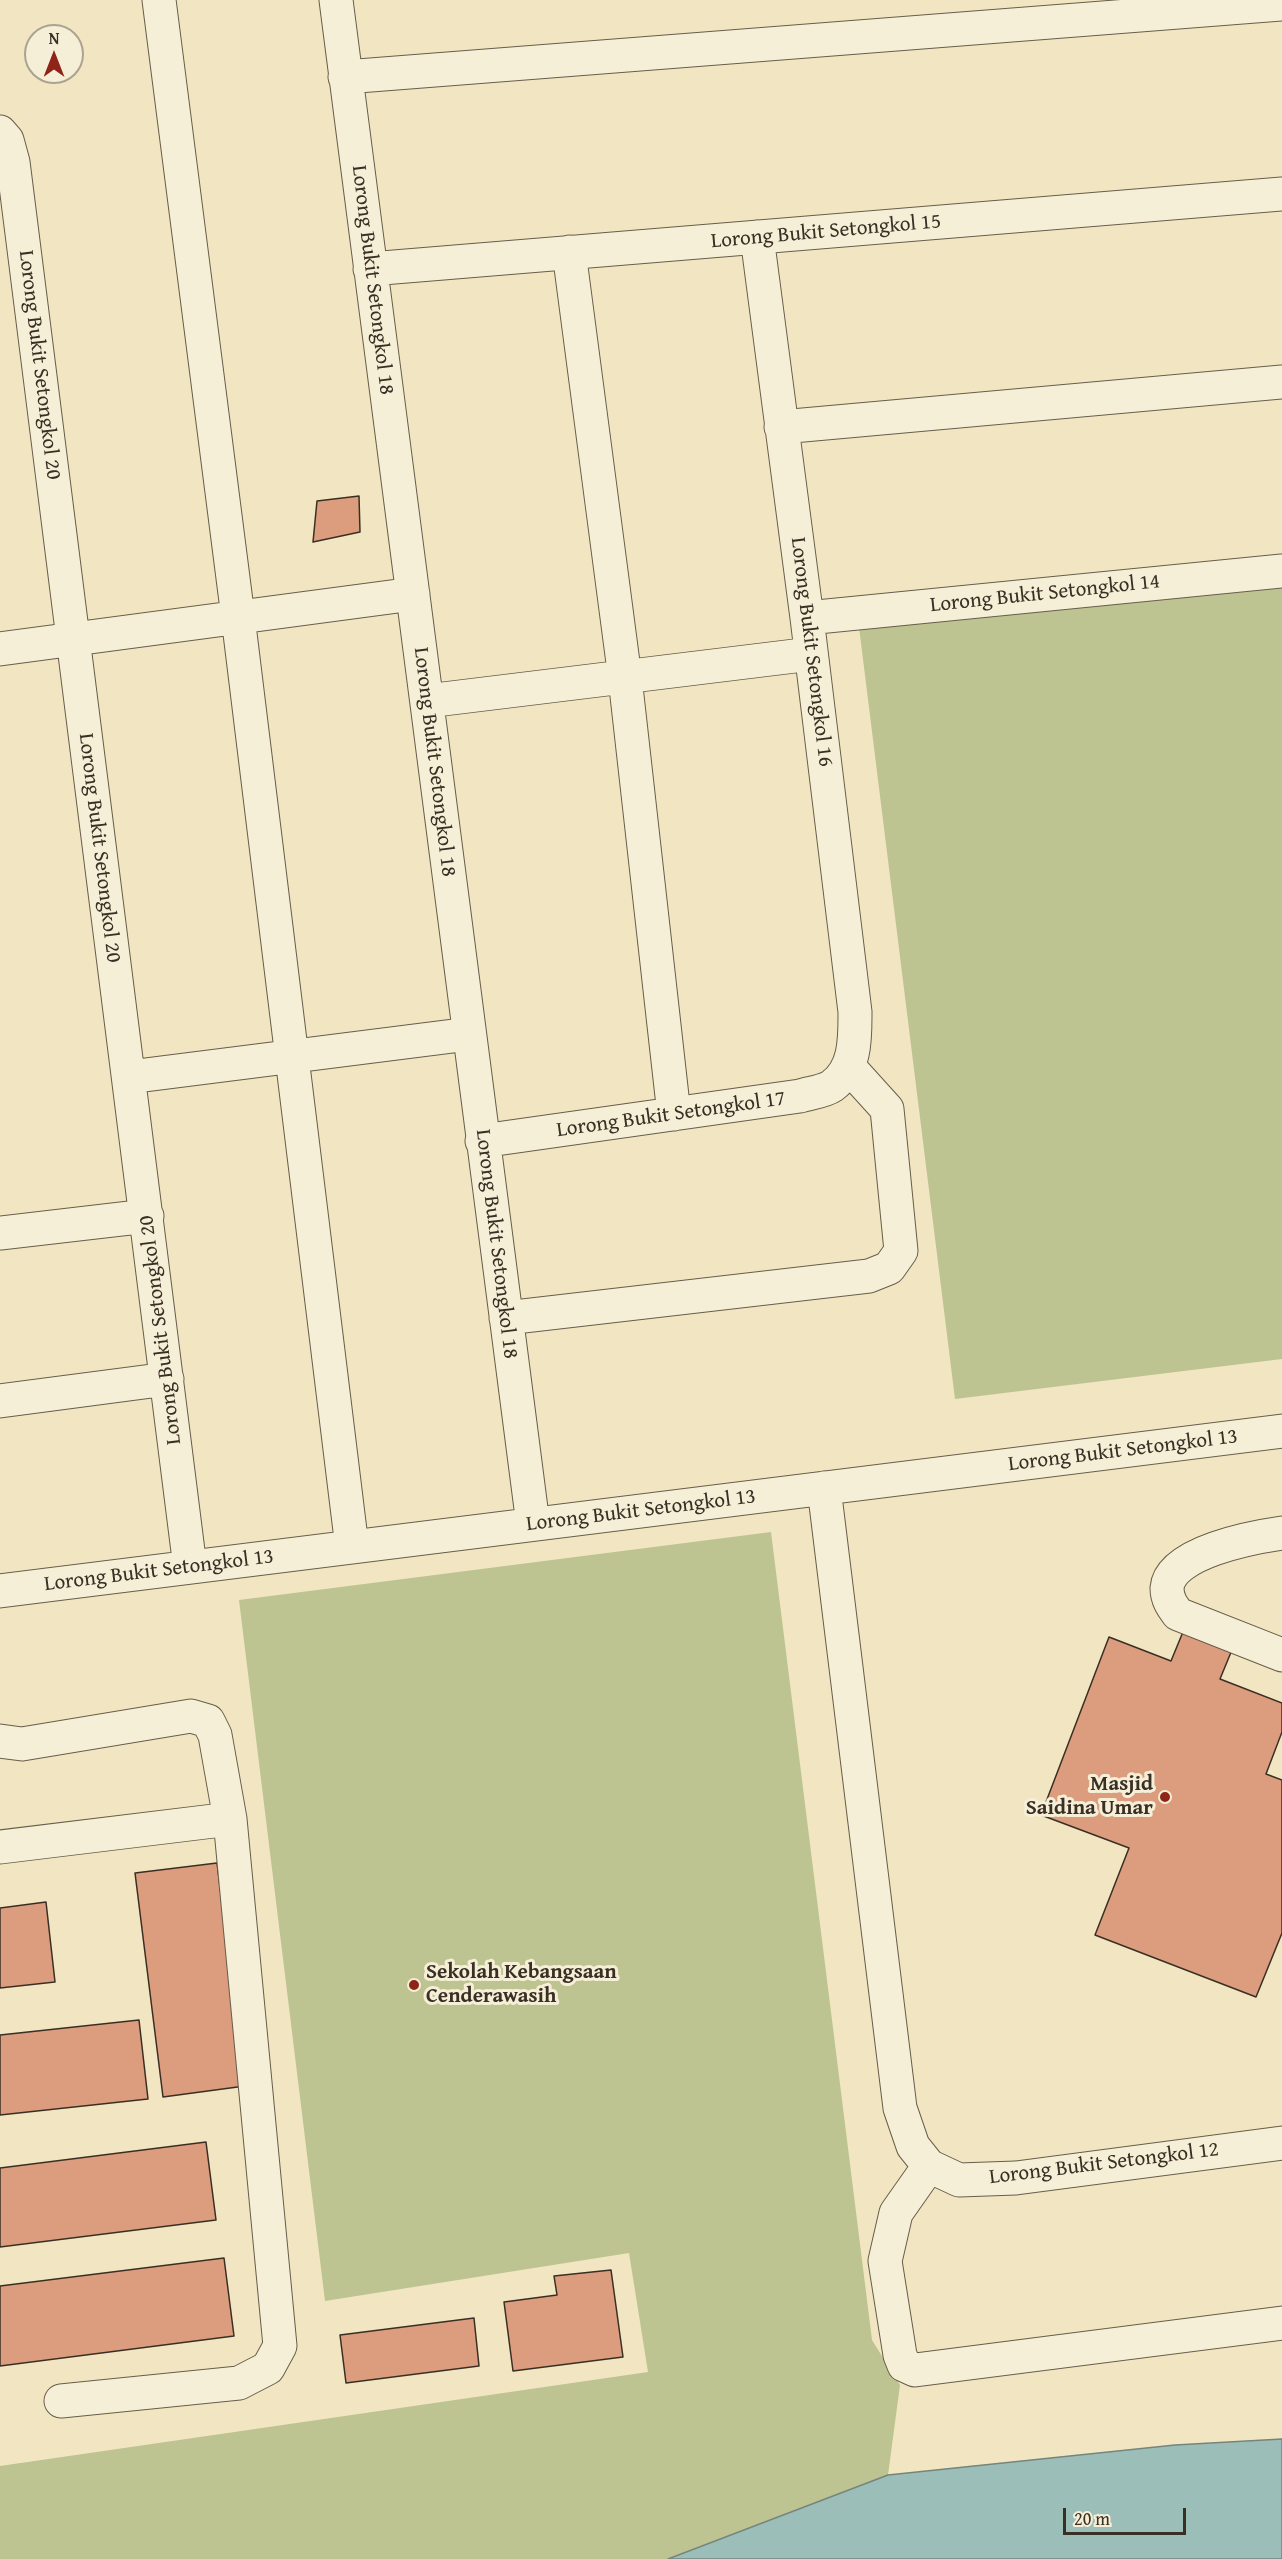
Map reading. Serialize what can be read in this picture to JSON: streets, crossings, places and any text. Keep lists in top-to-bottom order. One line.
{"streets":{"street":["Lorong Bukit Setongkol 15","Lorong Bukit Setongkol 18","Lorong Bukit Setongkol 20","Lorong Bukit Setongkol 14","Lorong Bukit Setongkol 16","Lorong Bukit Setongkol 17","Lorong Bukit Setongkol 13","Lorong Bukit Setongkol 12"]},"crossings":[["Lorong Bukit Setongkol 15","Lorong Bukit Setongkol 18"],["Lorong Bukit Setongkol 15","Lorong Bukit Setongkol 16"],["Lorong Bukit Setongkol 18","Lorong Bukit Setongkol 17"],["Lorong Bukit Setongkol 18","Lorong Bukit Setongkol 13"],["Lorong Bukit Setongkol 20","Lorong Bukit Setongkol 13"],["Lorong Bukit Setongkol 14","Lorong Bukit Setongkol 16"],["Lorong Bukit Setongkol 16","Lorong Bukit Setongkol 17"]],"places":["Masjid Saidina Umar","Sekolah Kebangsaan Cenderawasih"],"scale_bar":"20 m","north":"top"}
